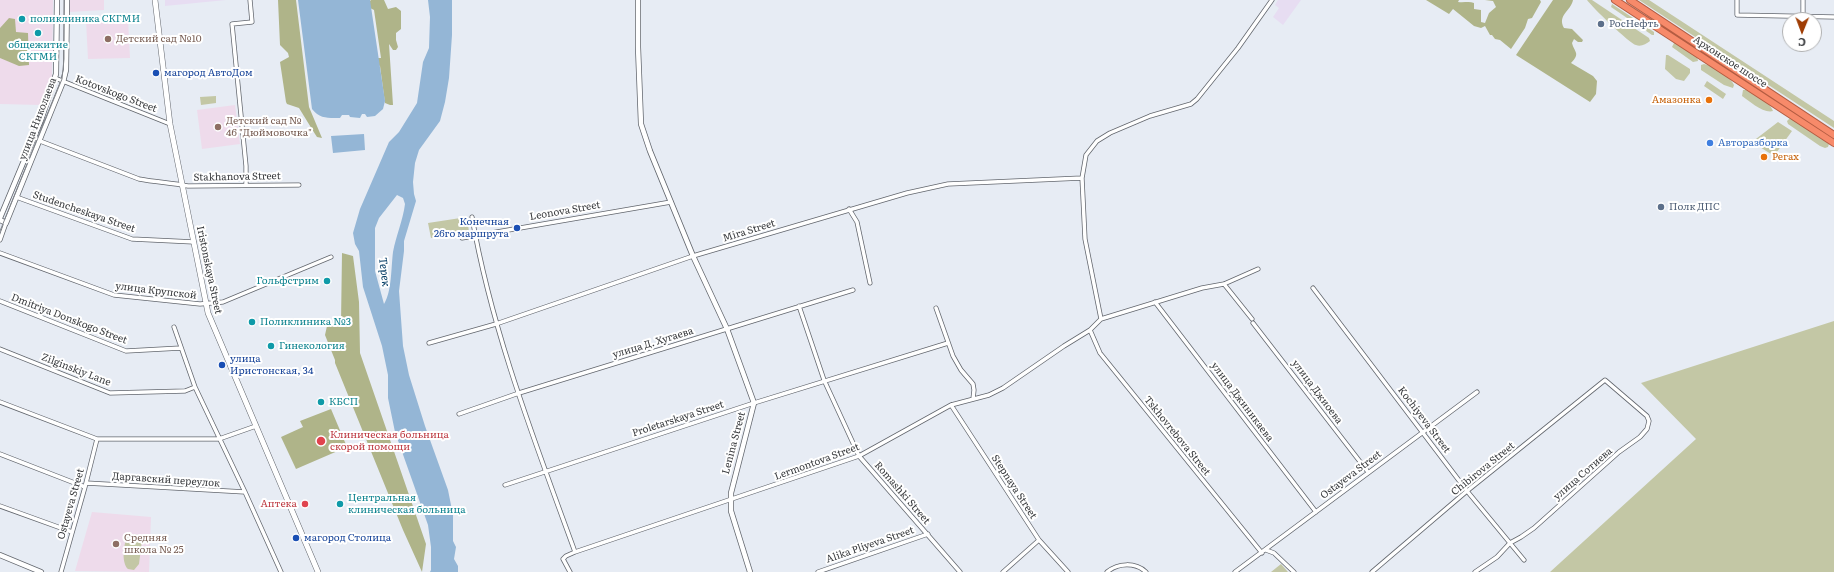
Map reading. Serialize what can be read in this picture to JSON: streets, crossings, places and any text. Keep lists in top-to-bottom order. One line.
{"streets":{"highway":["Архонское шоссе"],"main road":["Iristonskaya Street"],"street":["Kotovskogo Street","улица Николаева","Stakhanova Street","Leonova Street","Studencheskaya Street","Mira Street","улица Крупской","Dmitriya Donskogo Street","улица Д. Хугаева","Zilginskiy Lane","улица Джиоева","улица Джиникаева","Proletarskaya Street","Kochiyeva Street","Tskhovrebova Street","Lenina Street","Lermontova Street","Chibirova Street","улица Сотиева","Ostayeva Street","Даргавский переулок","Stepnaya Street","Romashki Street","Alika Pliyeva Street"]},"crossings":[["Kotovskogo Street","улица Николаева"],["Kotovskogo Street","Iristonskaya Street"],["улица Николаева","Stakhanova Street"],["улица Николаева","Studencheskaya Street"],["Stakhanova Street","Iristonskaya Street"],["Leonova Street","Lenina Street"],["Studencheskaya Street","Iristonskaya Street"],["Mira Street","Lenina Street"],["Iristonskaya Street","улица Крупской"],["улица Д. Хугаева","Lenina Street"],["улица Д. Хугаева","Romashki Street"],["улица Джиоева","Ostayeva Street"],["улица Джиникаева","Ostayeva Street"],["Proletarskaya Street","Lenina Street"],["Proletarskaya Street","Romashki Street"],["Kochiyeva Street","Chibirova Street"],["Kochiyeva Street","улица Сотиева"],["Kochiyeva Street","Ostayeva Street"],["Tskhovrebova Street","Lermontova Street"],["Tskhovrebova Street","Ostayeva Street"],["Lenina Street","Lermontova Street"],["Lermontova Street","Stepnaya Street"],["Lermontova Street","Romashki Street"],["Chibirova Street","улица Сотиева"],["Ostayeva Street","Даргавский переулок"],["Romashki Street","Alika Pliyeva Street"]],"water":["Терек"],"places":["поликлиника СКГМИ","РосНефть","общежитие СКГМИ","Детский сад №10","магород АвтоДом","Амазонка","Детский сад № 46 \"Дюймовочка\"","Авторазборка","Регах","Полк ДПС","Конечная 26го маршрута","Гольфстрим","Поликлиника №3","Гинекология","улица Иристонская, 34","КБСП","Клиническая больница скорой помощи","Аптека","Центральная клиническая больница","магород Столица","Средняя школа № 25"],"north":"bottom"}
